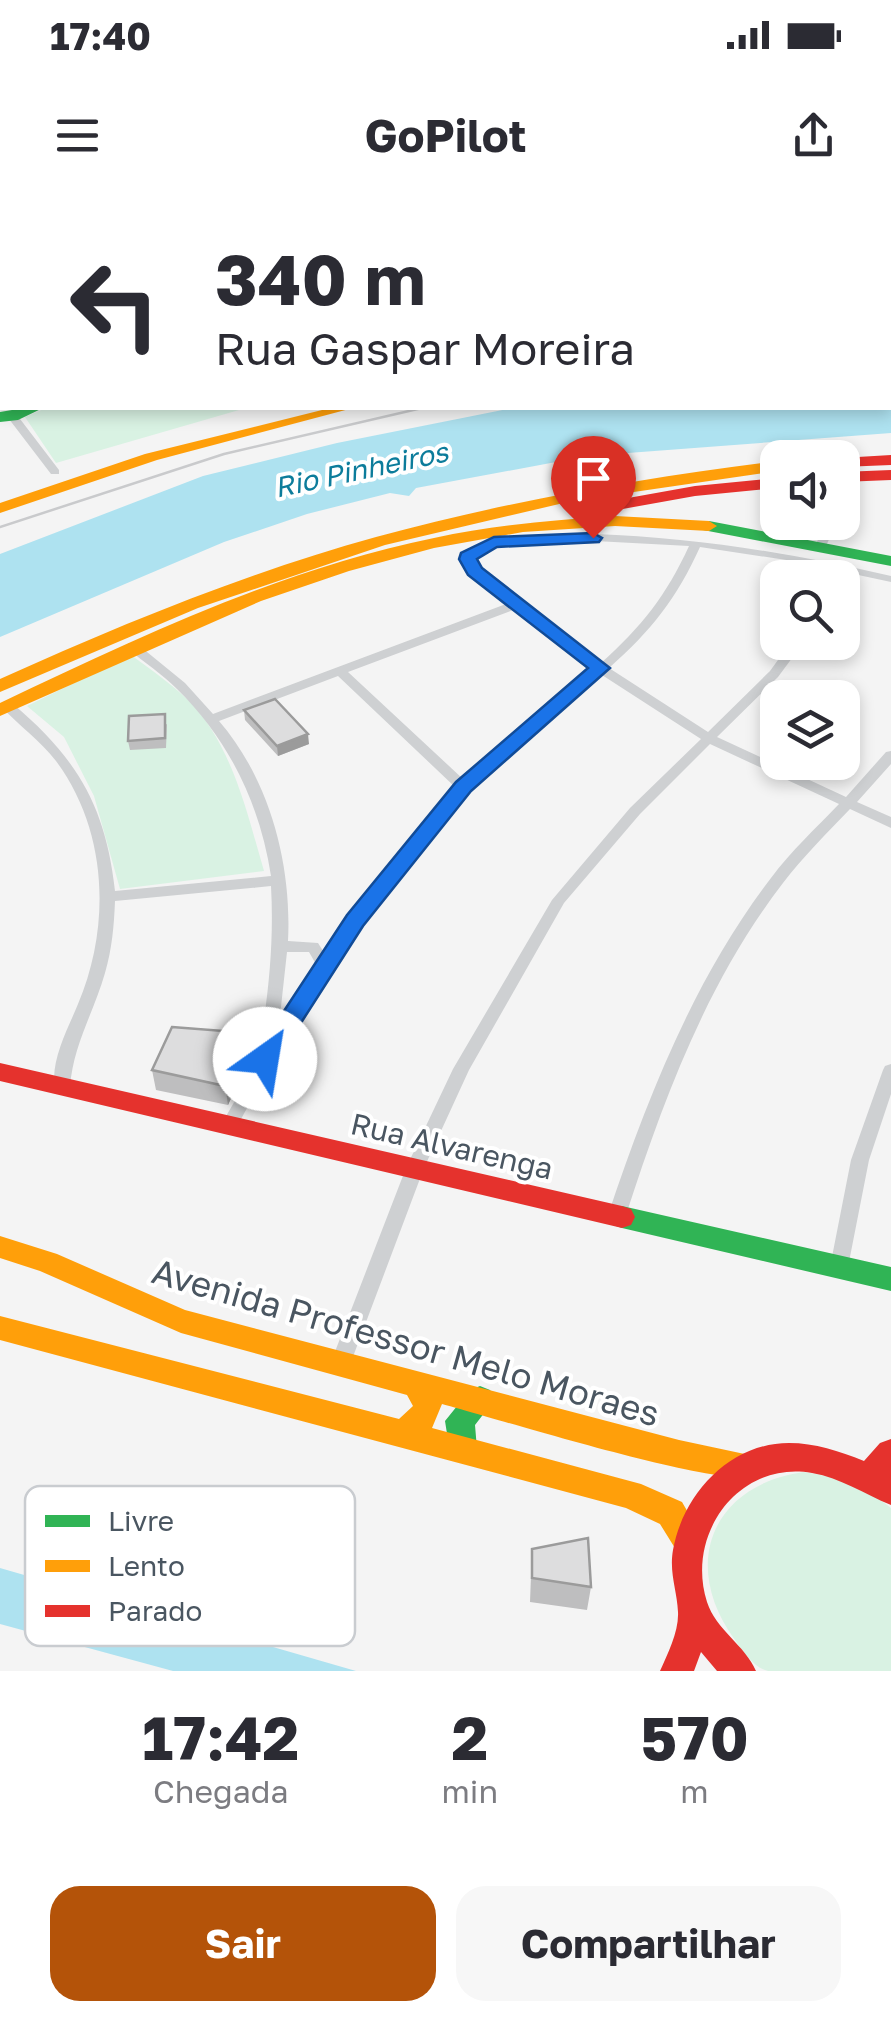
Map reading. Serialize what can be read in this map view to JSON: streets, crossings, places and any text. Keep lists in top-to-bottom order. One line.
{"streets":{"main road":["Rua Alvarenga","Avenida Professor Melo Moraes"]},"water":["Rio Pinheiros"],"legend":["Livre","Lento","Parado"],"page":{"status":"17:40","header":"GoPilot","turn":["340 m","Rua Gaspar Moreira"],"eta":["17:42","Chegada","2","min","570","m"],"buttons":["Sair","Compartilhar"]}}
